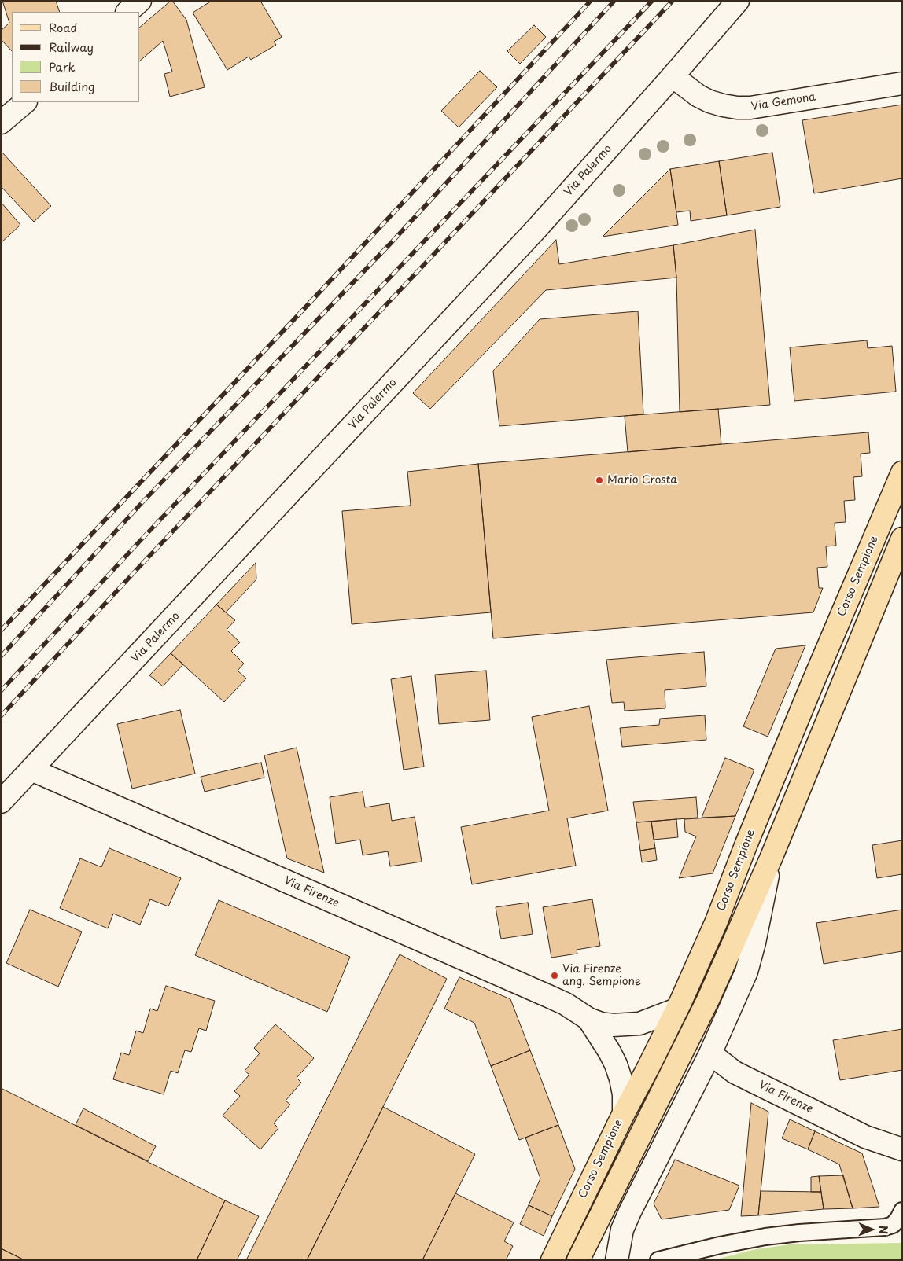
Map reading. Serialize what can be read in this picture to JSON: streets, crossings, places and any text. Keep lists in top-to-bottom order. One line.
{"streets":{"main road":["Corso Sempione"],"street":["Via Gemona","Via Palermo","Via Firenze"]},"crossings":[["Via Gemona","Via Palermo"],["Via Palermo","Via Firenze"],["Corso Sempione","Via Firenze"]],"places":["Mario Crosta","Via Firenze ang. Sempione"],"legend":["Road","Railway","Park","Building"],"north":"right"}
